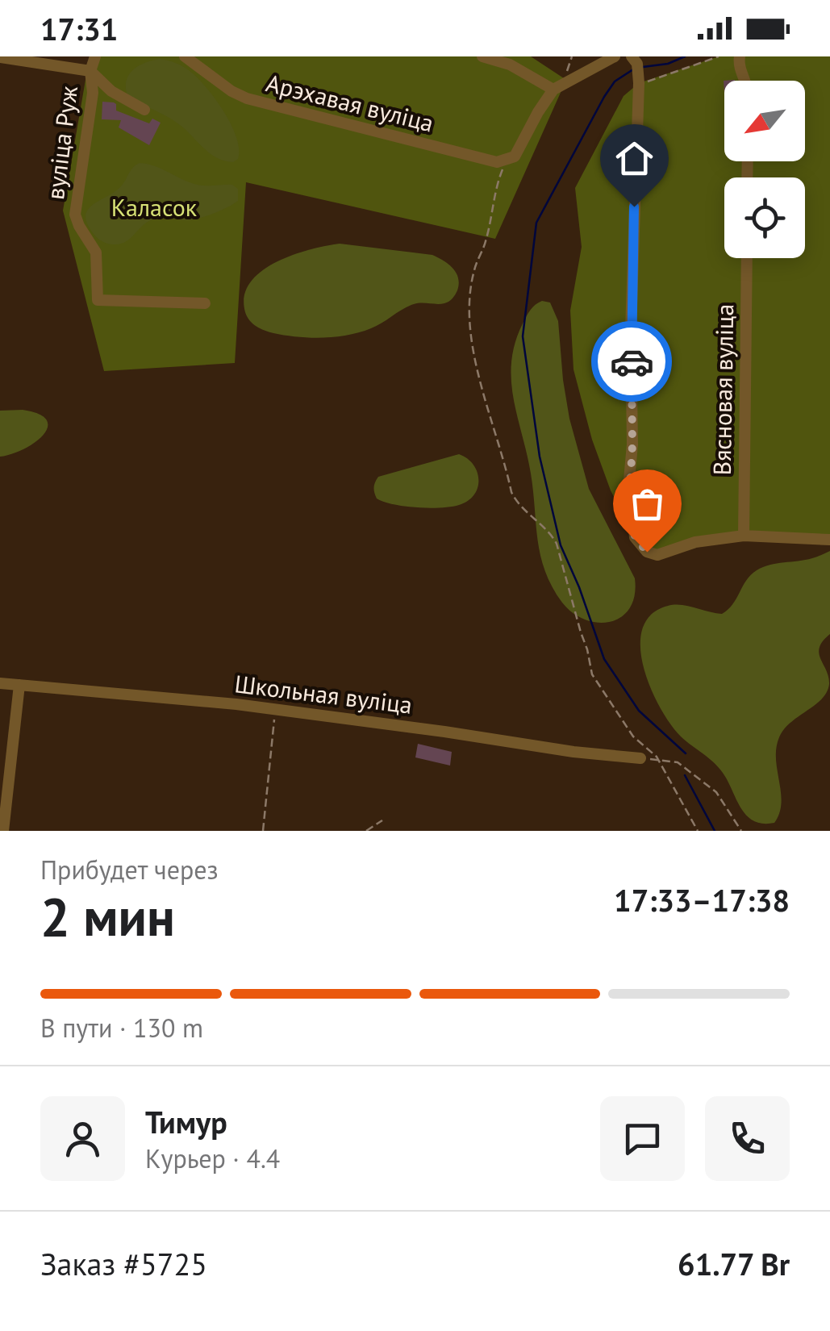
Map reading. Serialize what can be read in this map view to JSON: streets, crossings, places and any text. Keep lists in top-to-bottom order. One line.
{"streets":{"street":["Арэхавая вуліца","вуліца Руж","Вясновая вуліца","Школьная вуліца"]},"parks":["Каласок"],"north":"bottom left","page":{"status":"17:31","heading":["2 мин","Прибудет через","17:33–17:38"],"panel":["Тимур","Курьер · 4.4","Заказ #5725","61.77 Br"],"bar":"В пути · 130 m"}}
